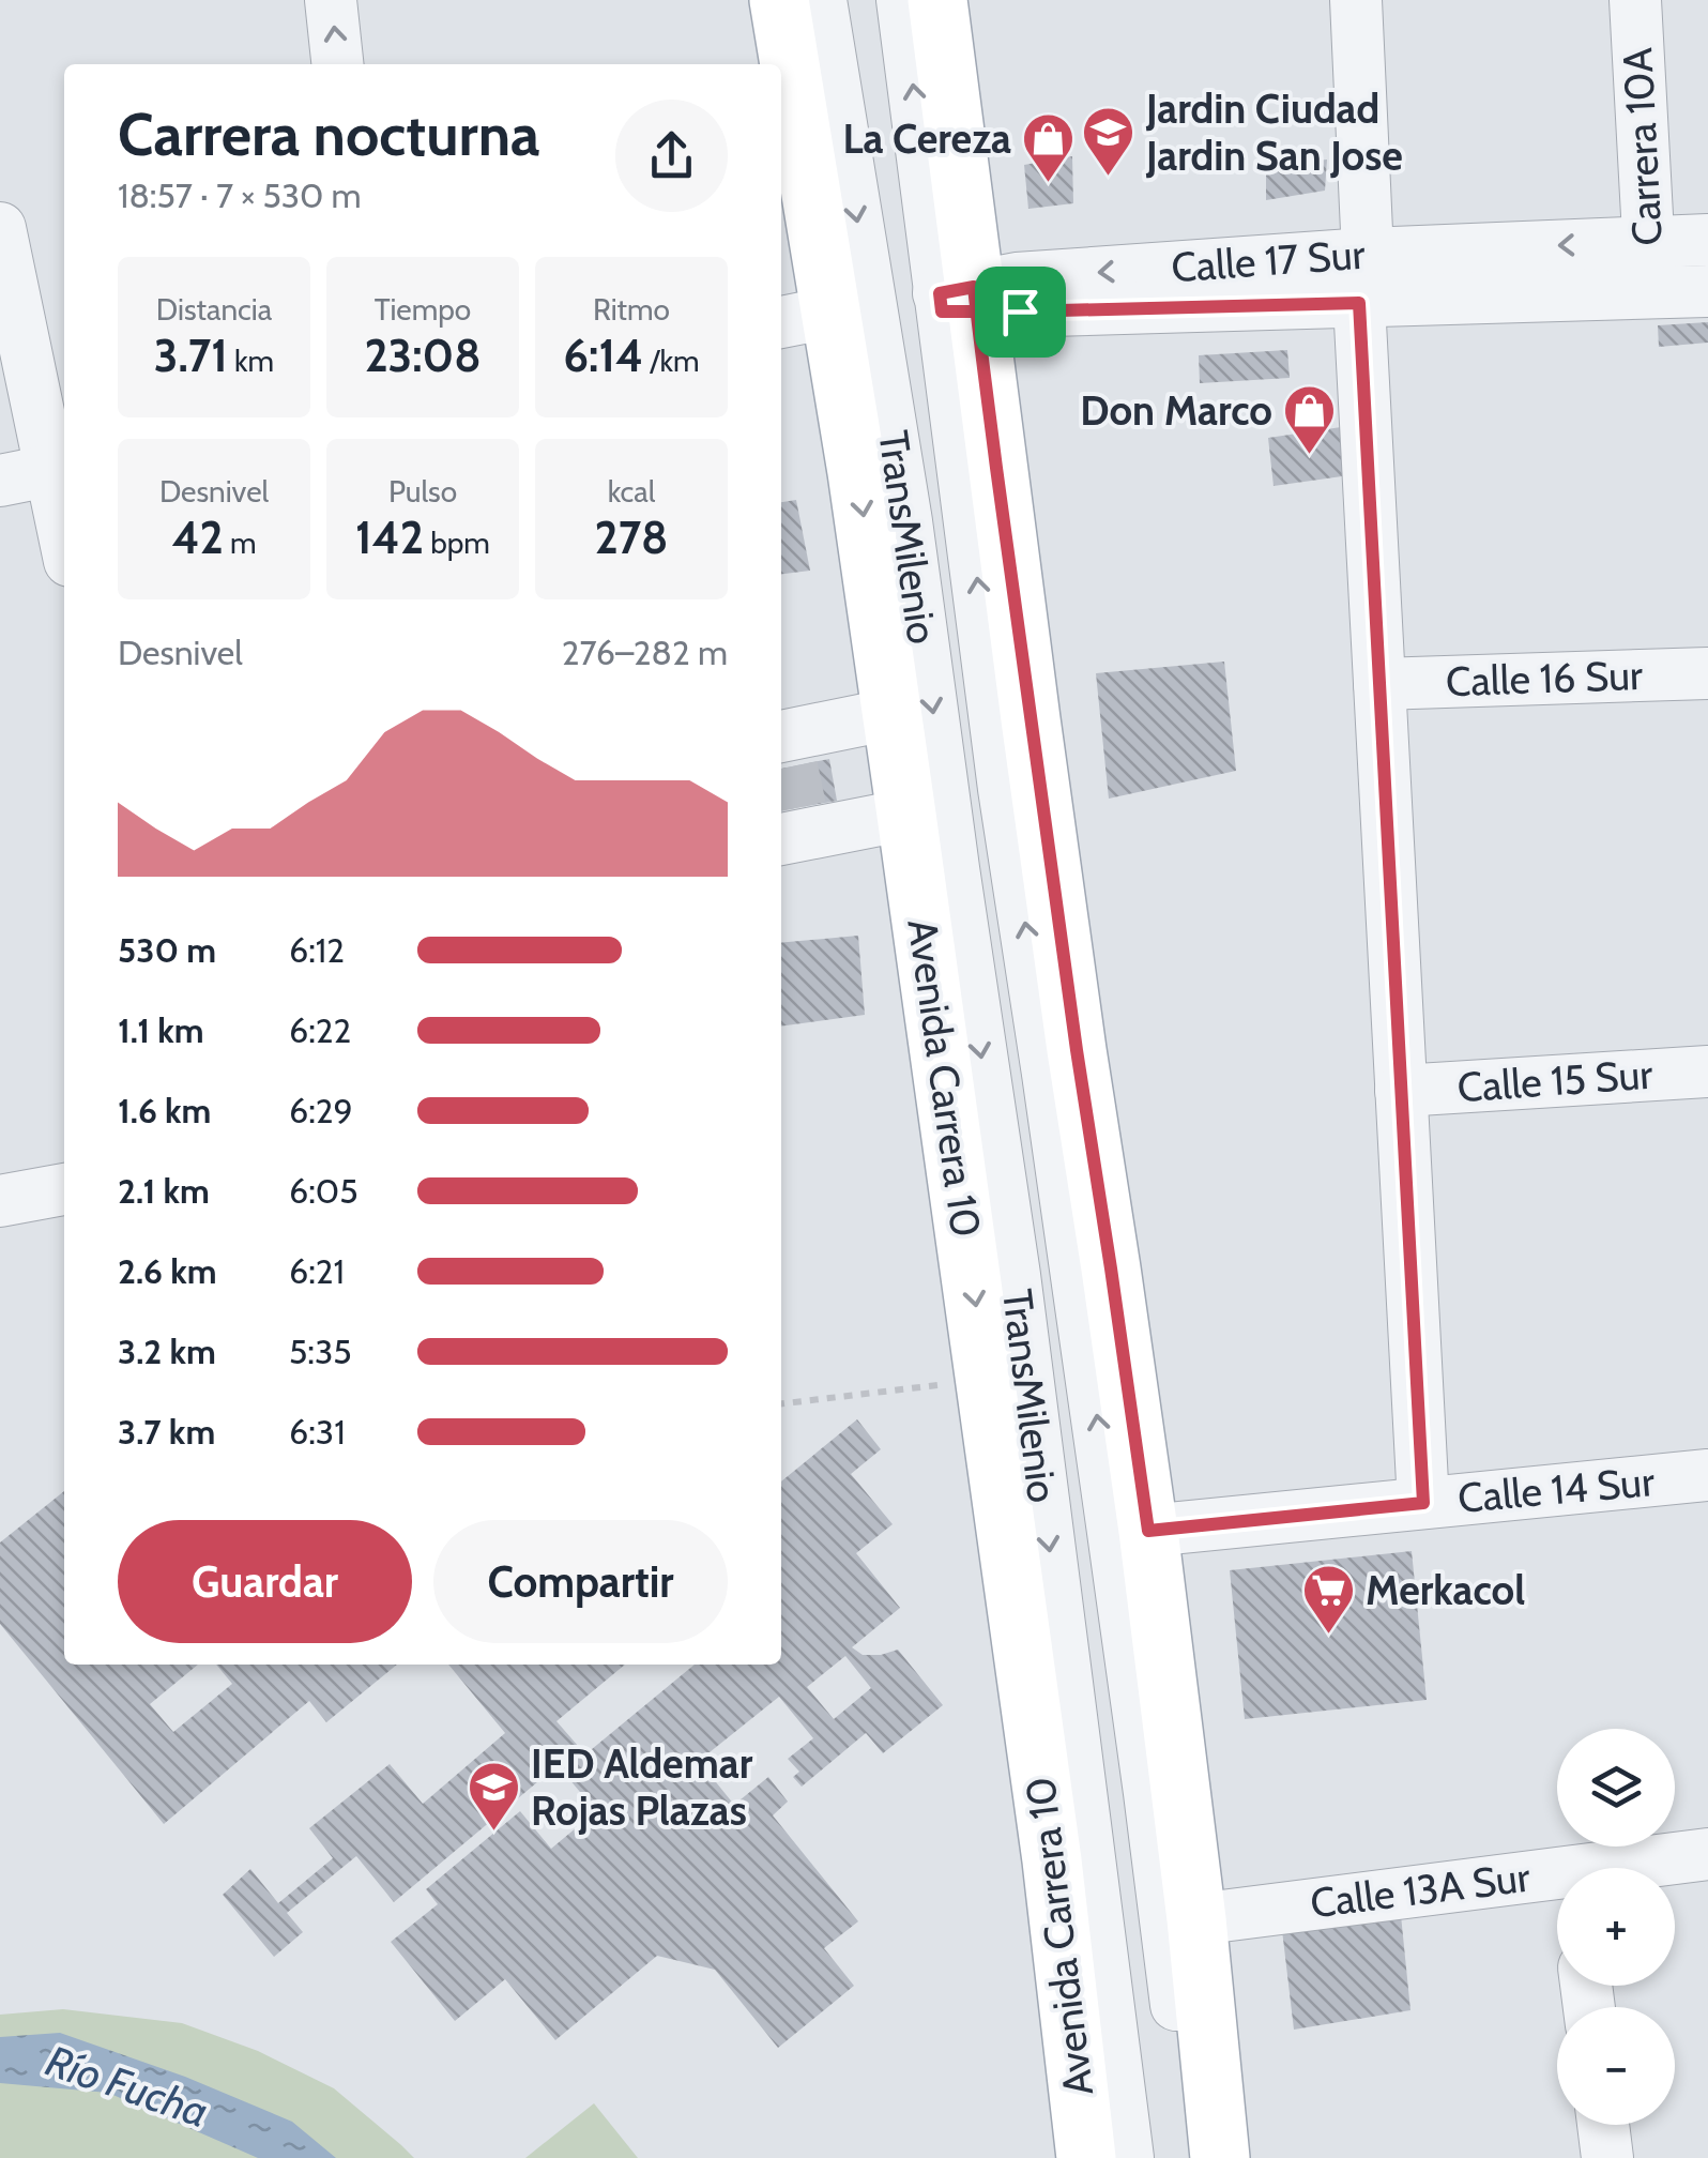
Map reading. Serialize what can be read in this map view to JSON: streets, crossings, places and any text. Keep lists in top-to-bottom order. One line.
{"streets":{"main road":["Avenida Carrera 10"],"street":["Carrera 10A","Calle 17 Sur","TransMilenio","Calle 16 Sur","Calle 15 Sur","Calle 14 Sur","Calle 13A Sur"]},"crossings":[["Carrera 10A","Calle 17 Sur"],["Calle 17 Sur","TransMilenio"],["Calle 17 Sur","Avenida Carrera 10"],["TransMilenio","Avenida Carrera 10"]],"water":["Río Fucha"],"places":{"school or university":["Jardin Ciudad Jardin San Jose","IED Aldemar Rojas Plazas"],"shop":["La Cereza","Don Marco"],"supermarket":["Merkacol"]},"page":{"heading":["Carrera nocturna","18:57 · 7 × 530 m"],"stats":[["Distancia","3.71 km"],["Tiempo","23:08"],["Ritmo","6:14 /km"],["Desnivel","42 m"],["Pulso","142 bpm"],["kcal","278"]],"chart":["Desnivel","276–282 m"],"list":[{"name":"530 m","note":"6:12"},{"name":"1.1 km","note":"6:22"},{"name":"1.6 km","note":"6:29"},{"name":"2.1 km","note":"6:05"},{"name":"2.6 km","note":"6:21"},{"name":"3.2 km","note":"5:35"},{"name":"3.7 km","note":"6:31"}],"buttons":["Guardar","Compartir"],"map_buttons":["+","−"]}}
